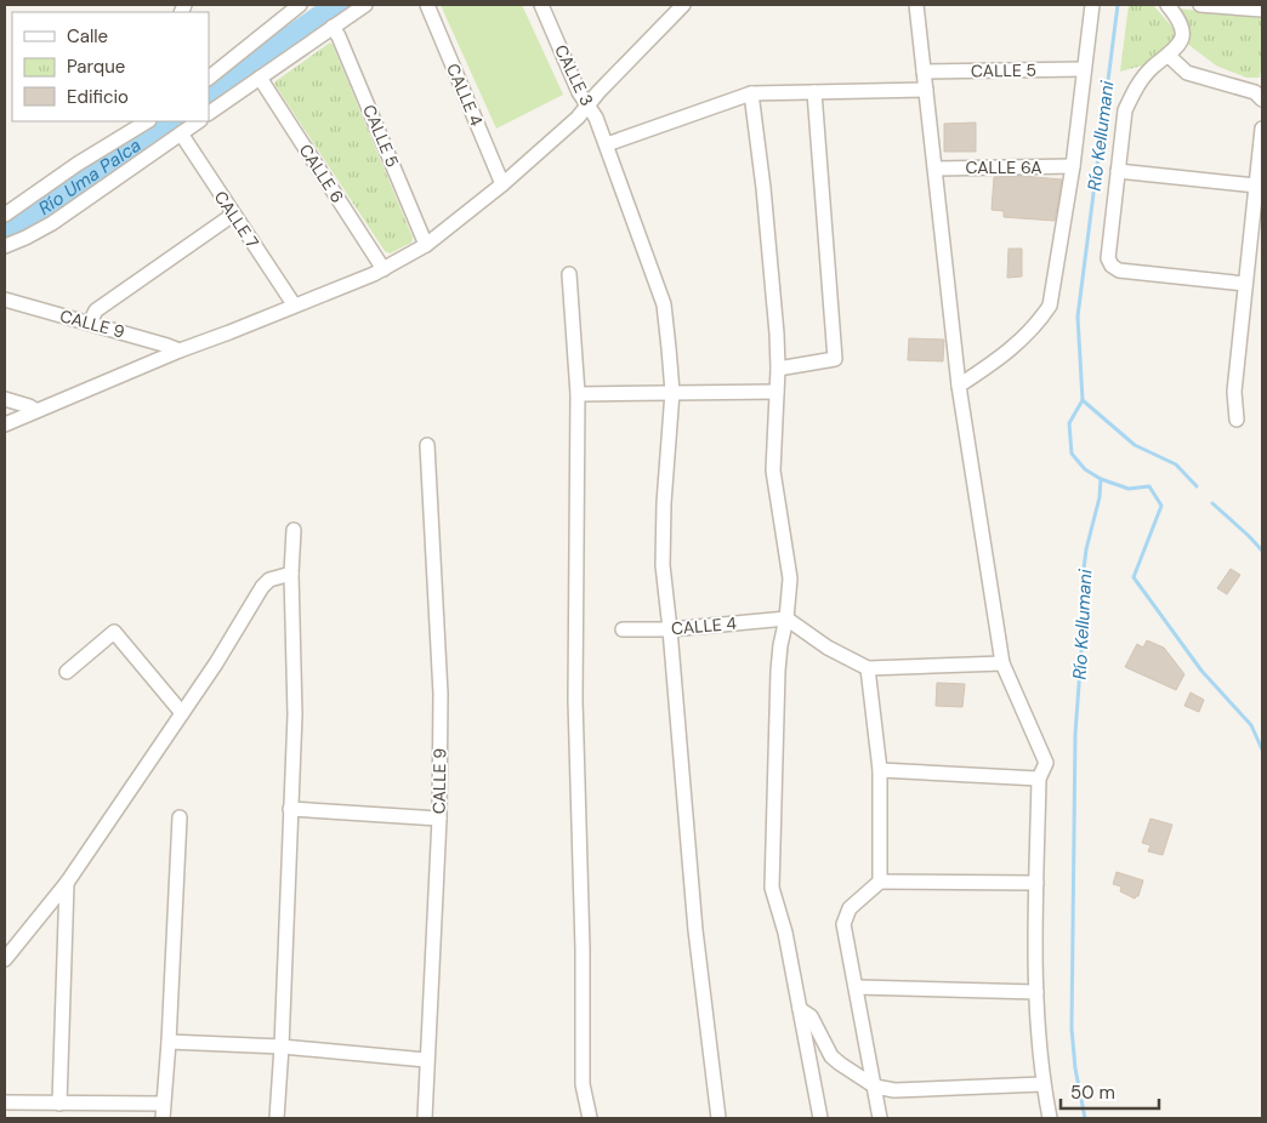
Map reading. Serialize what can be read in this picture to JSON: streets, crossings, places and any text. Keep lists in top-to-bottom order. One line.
{"streets":{"street":["CALLE 5","CALLE 3","CALLE 4","CALLE 6A","CALLE 6","CALLE 7","CALLE 9"]},"crossings":[["CALLE 3","CALLE 4"]],"water":["Río Kellumani","Río Uma Palca"],"legend":["Calle","Parque","Edificio"],"scale_bar":"50 m"}
